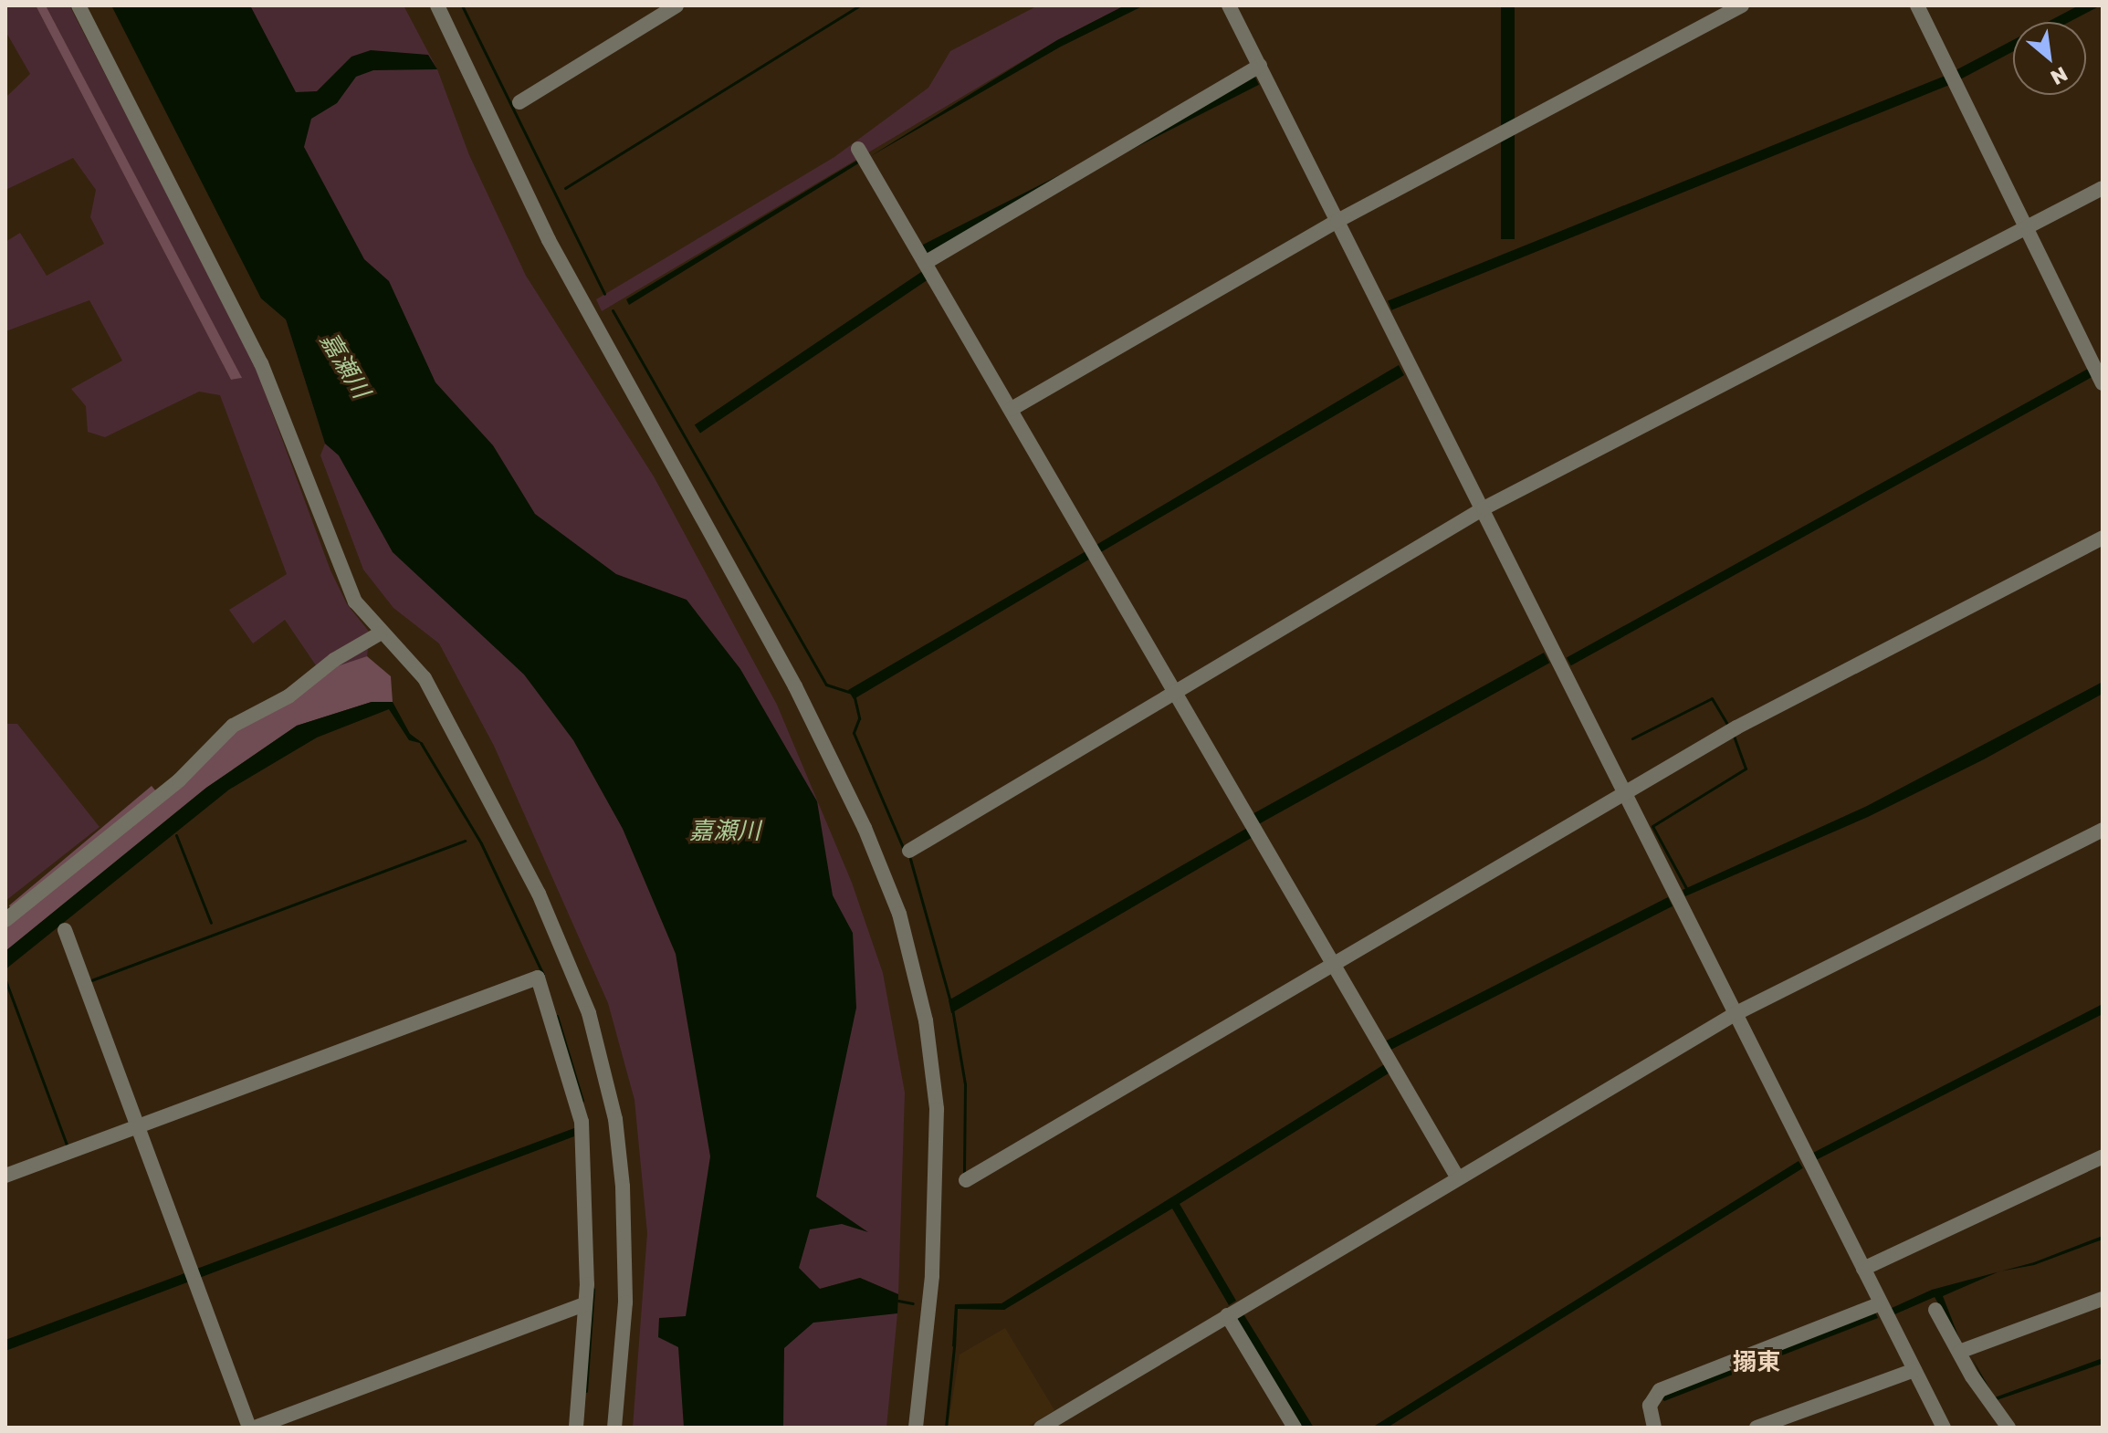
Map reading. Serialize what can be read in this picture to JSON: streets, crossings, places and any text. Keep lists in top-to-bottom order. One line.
{"districts":["搦東"],"water":["嘉瀬川"],"north":"bottom right"}
